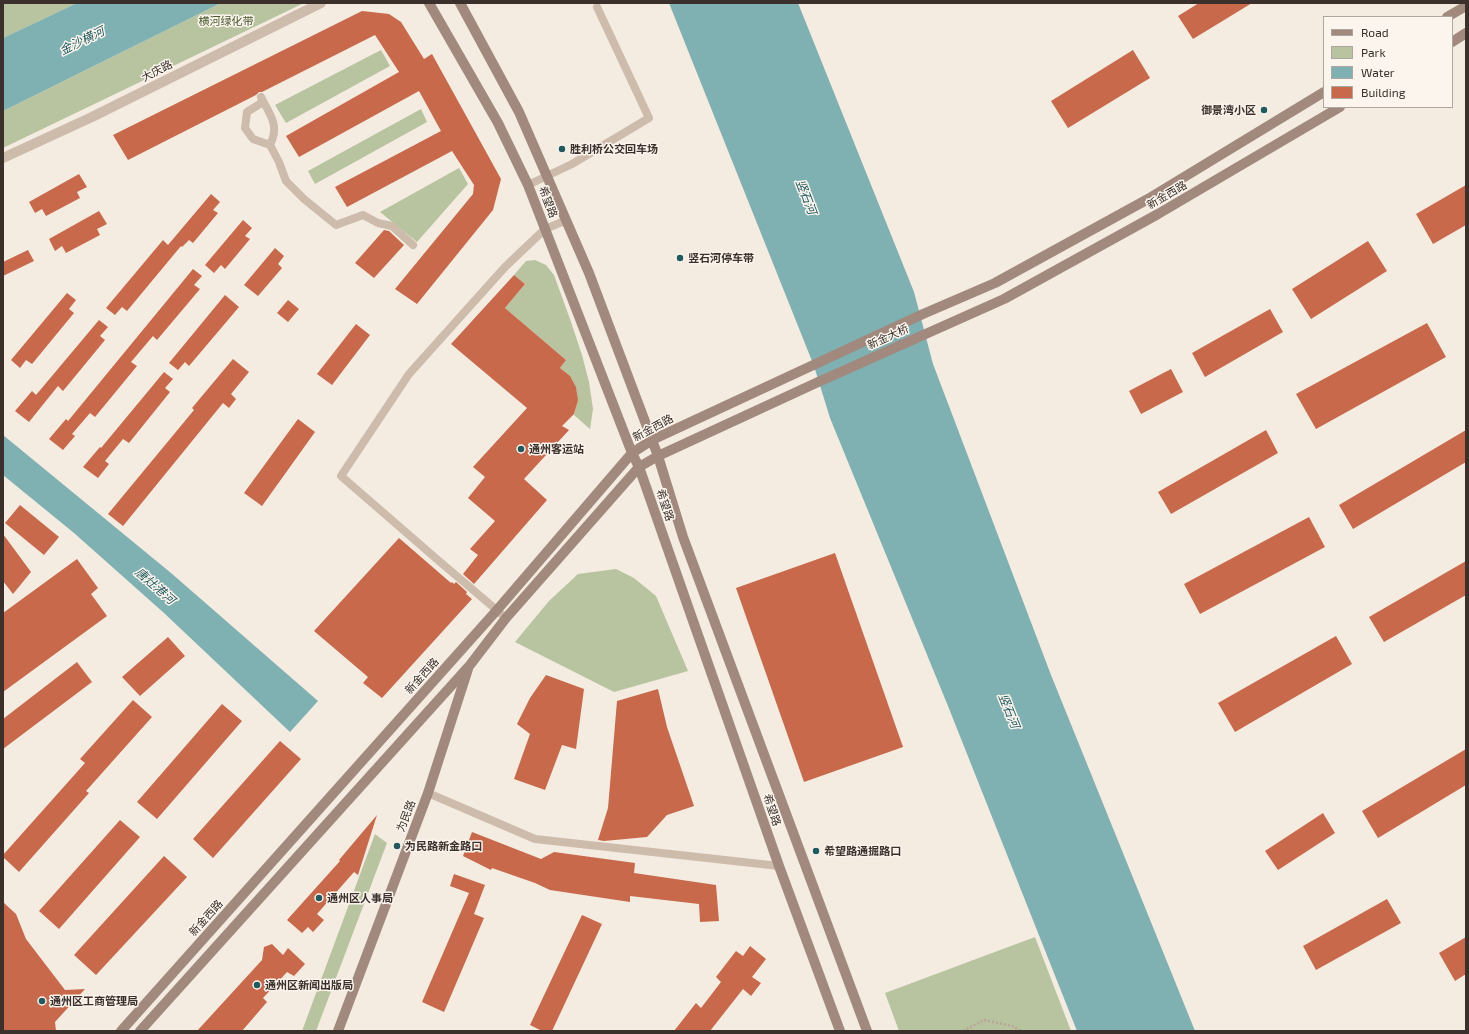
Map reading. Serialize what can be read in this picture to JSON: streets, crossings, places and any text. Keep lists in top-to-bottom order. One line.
{"streets":{"main road":["新金西路","希望路","新金大桥","为民路"],"street":["大庆路"]},"crossings":[["新金西路","希望路"],["新金西路","新金大桥"],["新金西路","为民路"],["希望路","新金大桥"]],"water":["金沙横河","竖石河","唐灶港河"],"parks":["横河绿化带"],"places":["御景湾小区","胜利桥公交回车场","竖石河停车带","通州客运站","为民路新金路口","希望路通掘路口","通州区人事局","通州区新闻出版局","通州区工商管理局"],"legend":["Road","Park","Water","Building"]}
